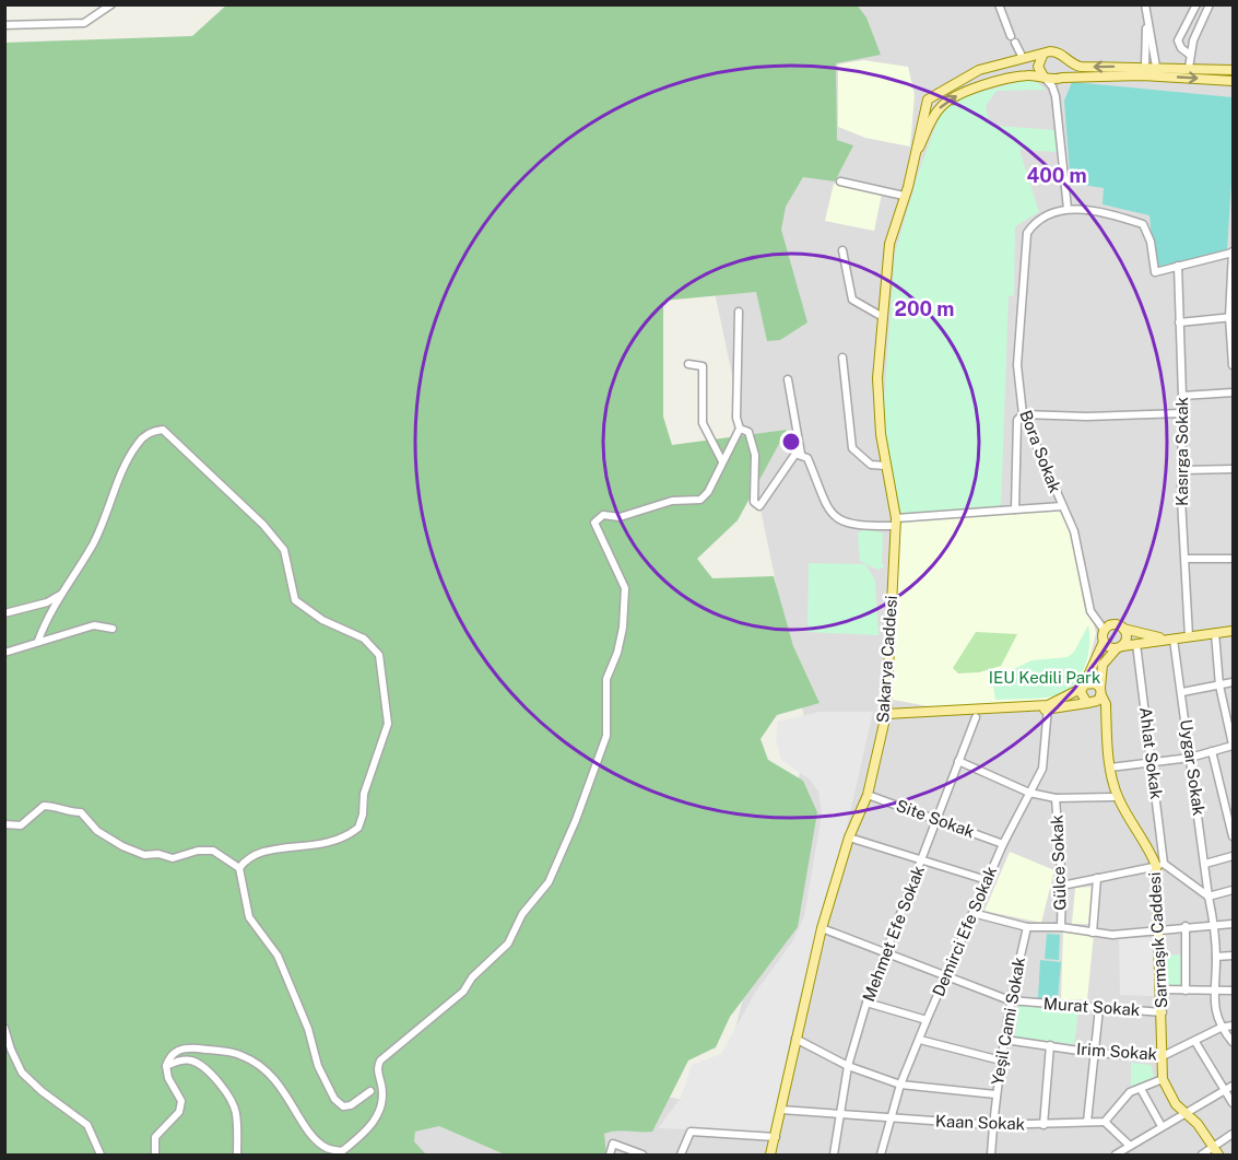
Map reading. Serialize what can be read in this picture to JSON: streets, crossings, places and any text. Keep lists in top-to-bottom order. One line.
{"streets":{"main road":["Sakarya Caddesi","Sarmaşık Caddesi"],"street":["Bora Sokak","Kasırga Sokak","Ahlat Sokak","Uygar Sokak","Site Sokak","Gülce Sokak","Demirci Efe Sokak","Mehmet Efe Sokak","Murat Sokak","Yeşil Cami Sokak","Irim Sokak","Kaan Sokak"]},"crossings":[["Sakarya Caddesi","Site Sokak"],["Sakarya Caddesi","Murat Sokak"],["Sakarya Caddesi","Kaan Sokak"],["Ahlat Sokak","Sarmaşık Caddesi"],["Uygar Sokak","Murat Sokak"],["Uygar Sokak","Irim Sokak"],["Site Sokak","Demirci Efe Sokak"],["Site Sokak","Mehmet Efe Sokak"],["Demirci Efe Sokak","Murat Sokak"],["Demirci Efe Sokak","Kaan Sokak"],["Mehmet Efe Sokak","Murat Sokak"],["Mehmet Efe Sokak","Kaan Sokak"],["Sarmaşık Caddesi","Murat Sokak"],["Sarmaşık Caddesi","Irim Sokak"],["Murat Sokak","Yeşil Cami Sokak"],["Yeşil Cami Sokak","Irim Sokak"],["Yeşil Cami Sokak","Kaan Sokak"]],"parks":["IEU Kedili Park"],"rings":["400 m","200 m"]}
